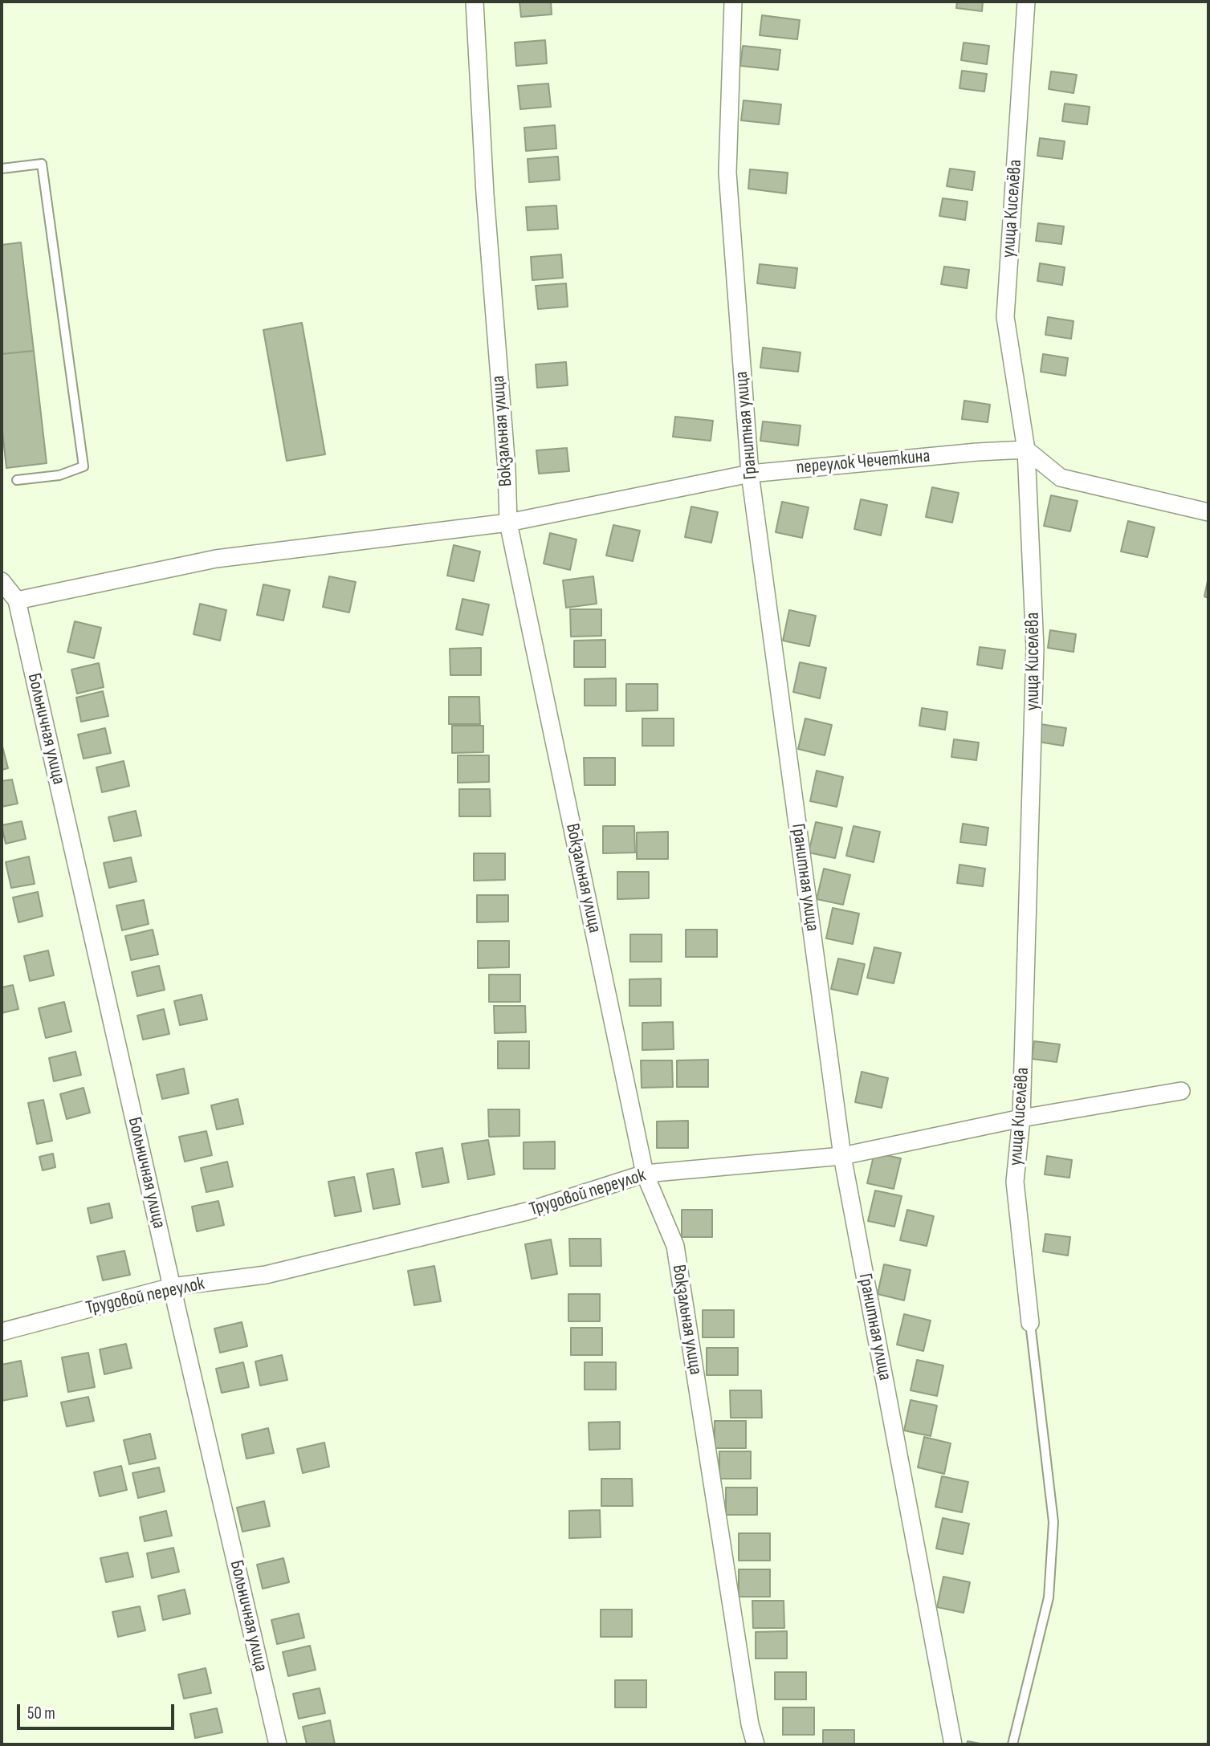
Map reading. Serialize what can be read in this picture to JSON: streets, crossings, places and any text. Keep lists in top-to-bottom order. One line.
{"streets":{"street":["улица Киселёва","Гранитная улица","Вокзальная улица","переулок Чечеткина","Больничная улица","Трудовой переулок"]},"crossings":[["улица Киселёва","переулок Чечеткина"],["улица Киселёва","Трудовой переулок"],["Гранитная улица","переулок Чечеткина"],["Гранитная улица","Трудовой переулок"],["Вокзальная улица","переулок Чечеткина"],["Вокзальная улица","Трудовой переулок"],["переулок Чечеткина","Больничная улица"],["Больничная улица","Трудовой переулок"]],"scale_bar":"50 m"}
